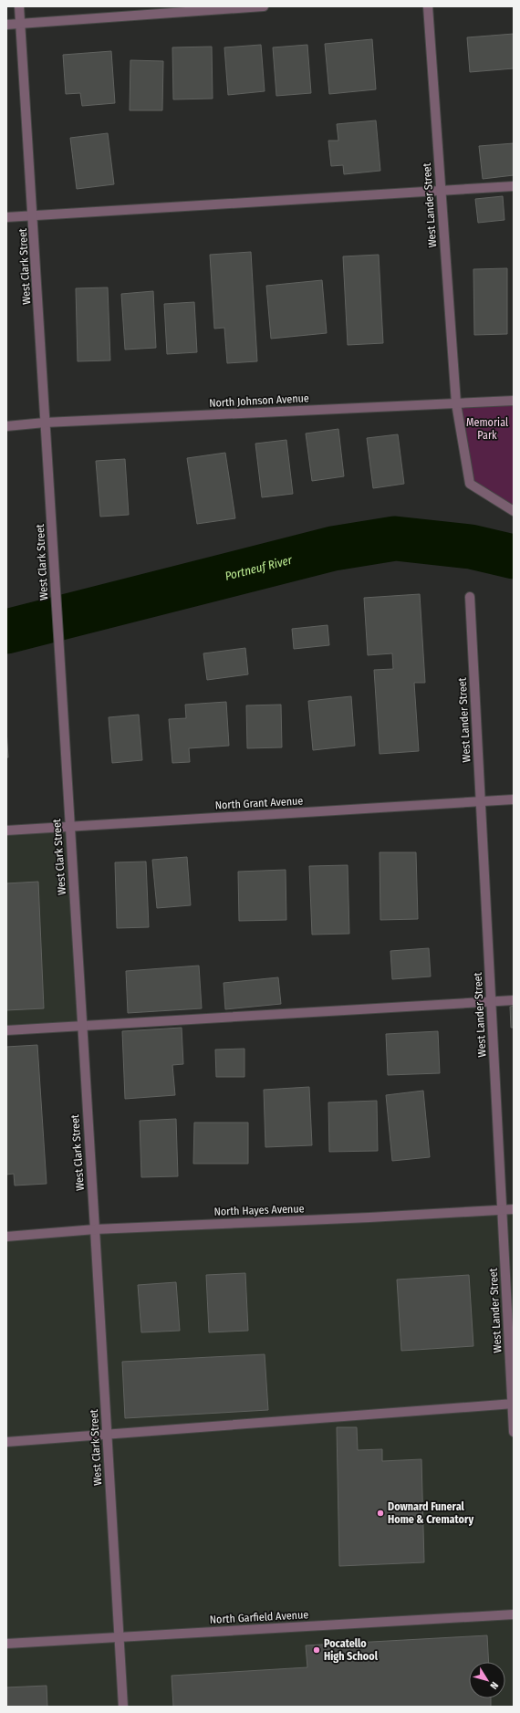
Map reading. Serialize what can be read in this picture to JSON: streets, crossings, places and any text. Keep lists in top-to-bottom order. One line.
{"streets":{"street":["West Lander Street","West Clark Street","North Johnson Avenue","North Grant Avenue","North Hayes Avenue","North Garfield Avenue"]},"crossings":[["West Lander Street","North Johnson Avenue"],["West Lander Street","North Grant Avenue"],["West Lander Street","North Hayes Avenue"],["West Clark Street","North Johnson Avenue"],["West Clark Street","North Grant Avenue"],["West Clark Street","North Hayes Avenue"],["West Clark Street","North Garfield Avenue"]],"water":["Portneuf River"],"parks":["Memorial Park"],"places":["Downard Funeral Home & Crematory","Pocatello High School"],"north":"bottom right"}
